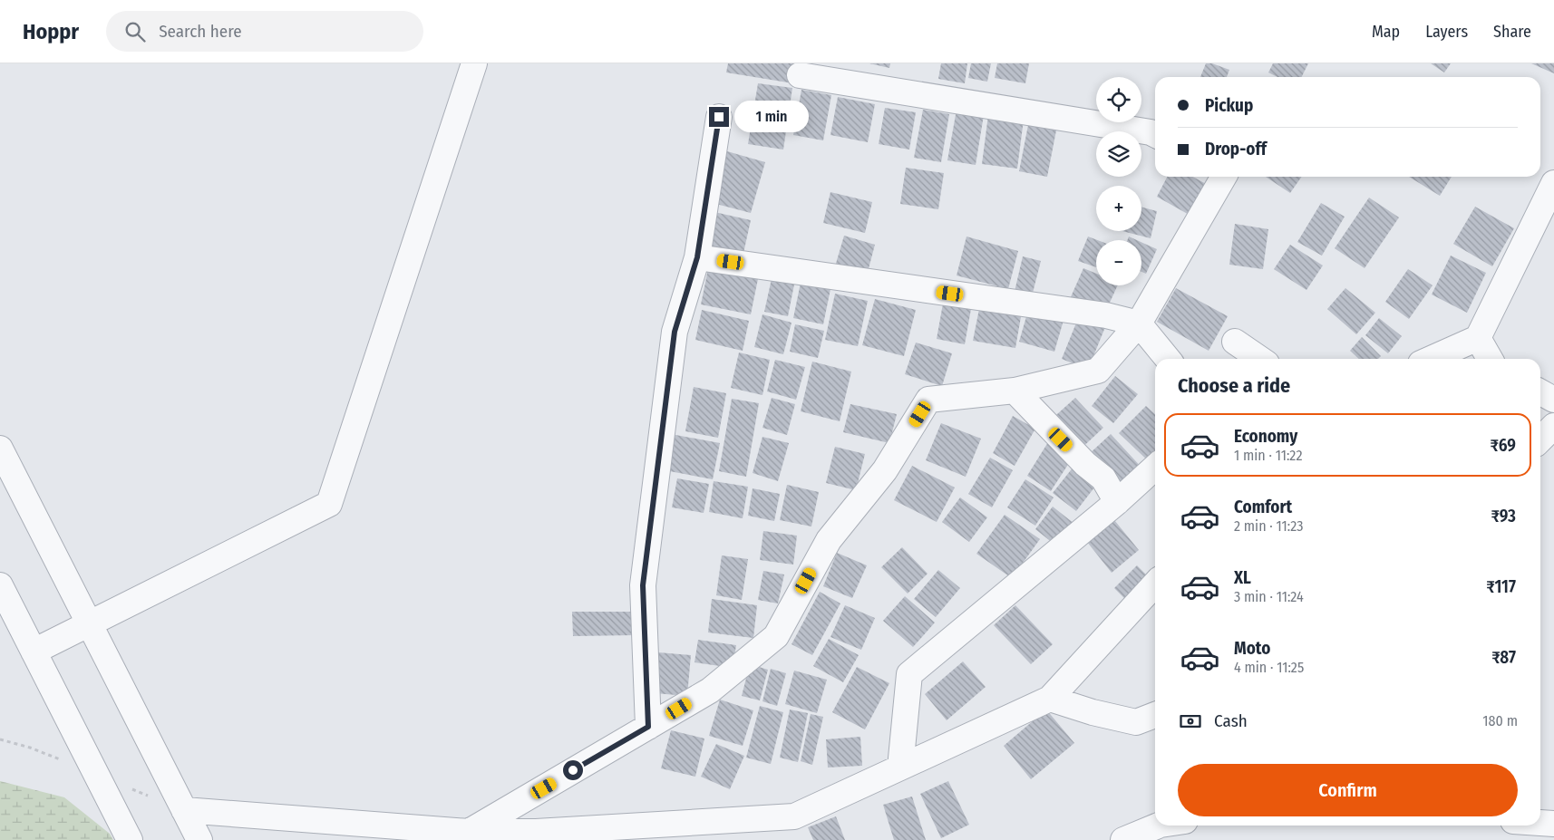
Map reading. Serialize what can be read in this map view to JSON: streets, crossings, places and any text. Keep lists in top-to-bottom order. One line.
{"page":{"header":"Hoppr","search":"Search here","nav":["Map","Layers","Share"],"map_buttons":["+","−"],"banner":["Pickup","Drop-off"],"bubble":"1 min","heading":"Choose a ride","list":[{"name":"Economy","note":"1 min · 11:22","value":"₹69"},{"name":"Comfort","note":"2 min · 11:23","value":"₹93"},{"name":"XL","note":"3 min · 11:24","value":"₹117"},{"name":"Moto","note":"4 min · 11:25","value":"₹87"}],"pay":["Cash","180 m"],"buttons":"Confirm"}}
